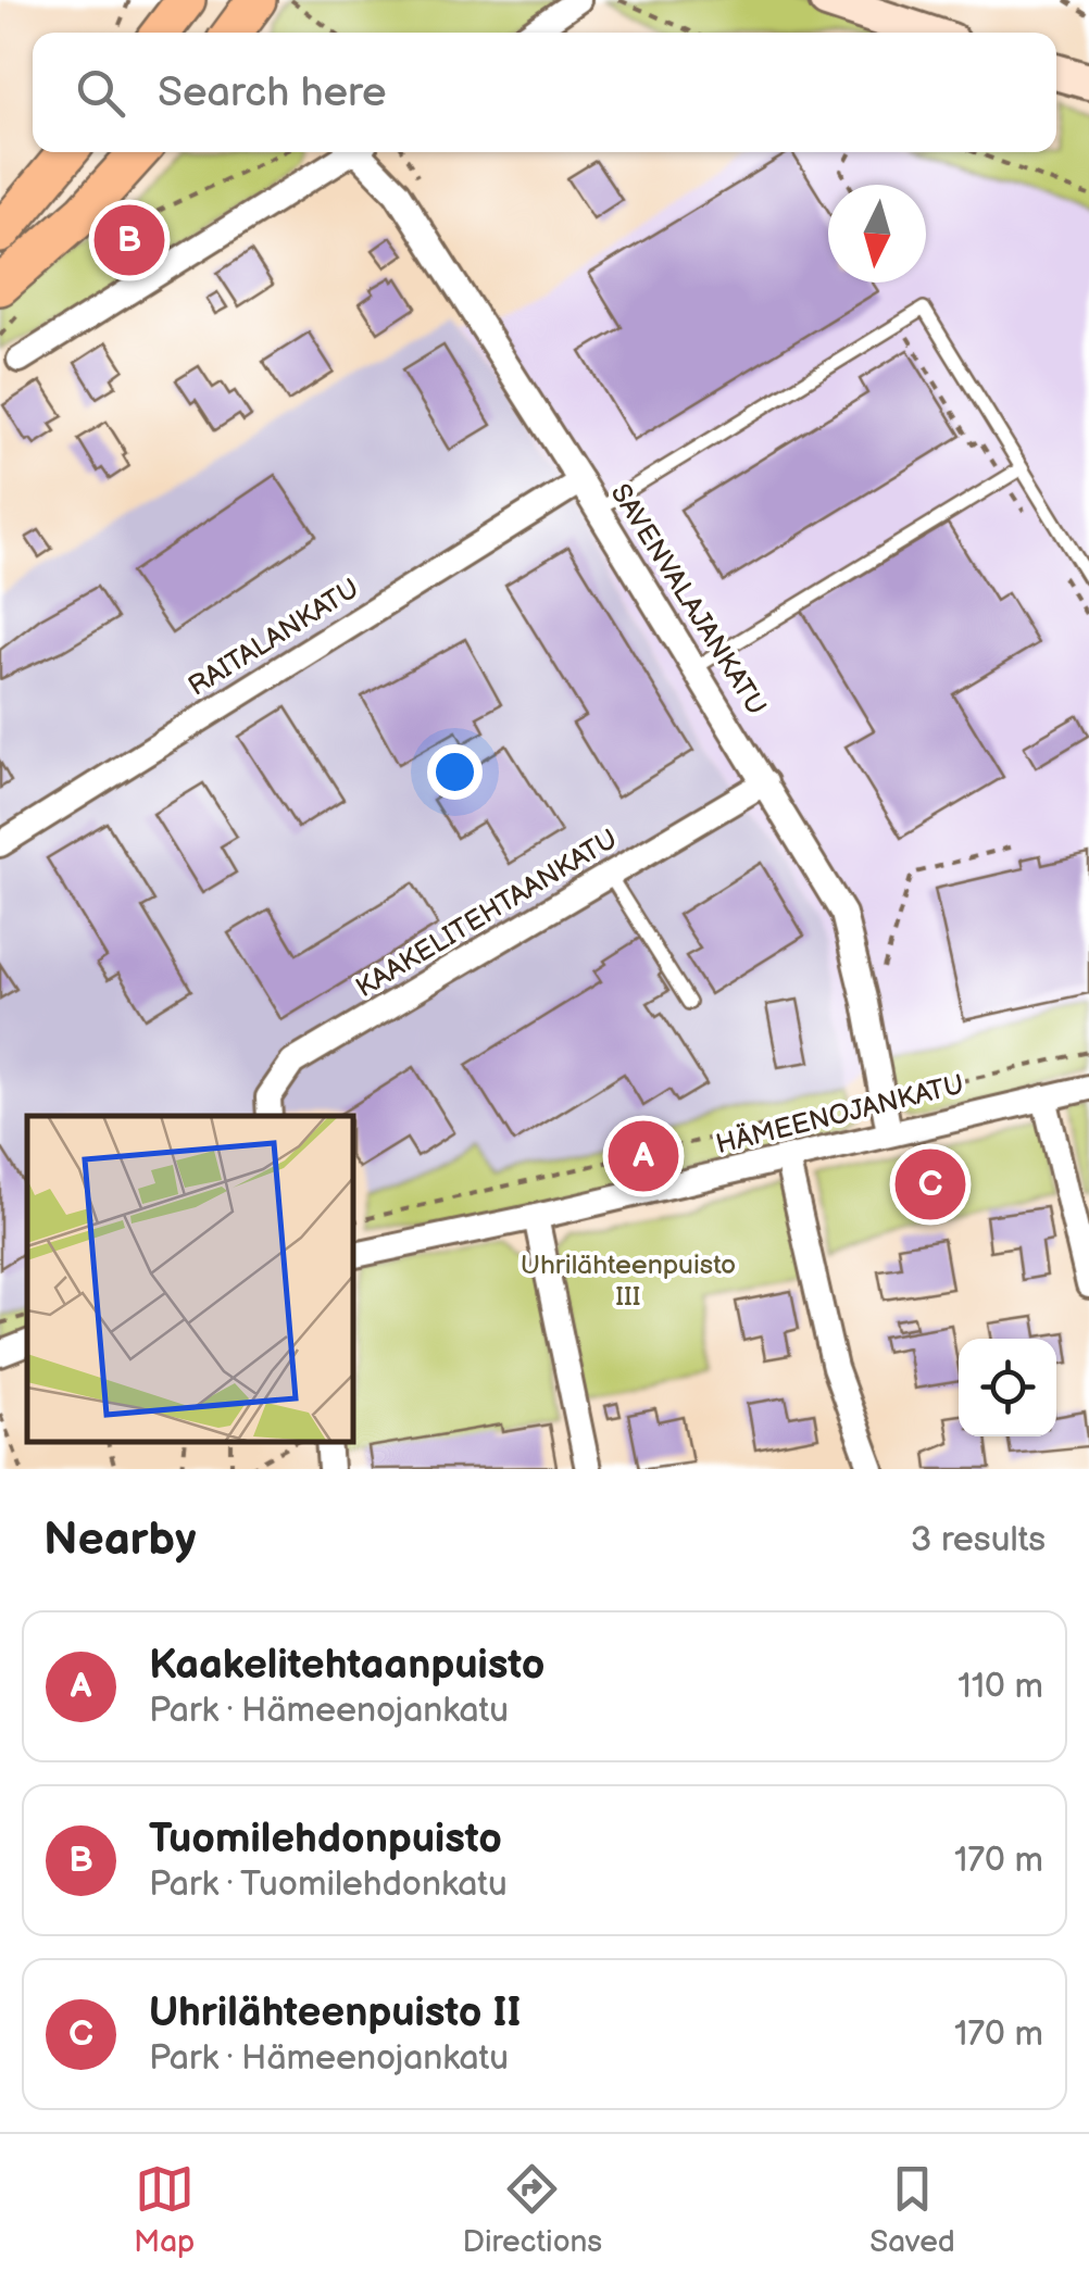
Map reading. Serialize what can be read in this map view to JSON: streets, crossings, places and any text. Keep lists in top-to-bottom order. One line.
{"streets":{"street":["SAVENVALAJANKATU","RAITALANKATU","KAAKELITEHTAANKATU","HÄMEENOJANKATU"]},"crossings":[["SAVENVALAJANKATU","RAITALANKATU"],["SAVENVALAJANKATU","KAAKELITEHTAANKATU"],["SAVENVALAJANKATU","HÄMEENOJANKATU"]],"parks":["Uhrilähteenpuisto III"],"north":"bottom","page":{"search":"Search here","pins":["B","A","C"],"heading":["Nearby","3 results"],"list":[{"mark":"A","name":"Kaakelitehtaanpuisto","note":"Park · Hämeenojankatu","value":"110 m"},{"mark":"B","name":"Tuomilehdonpuisto","note":"Park · Tuomilehdonkatu","value":"170 m"},{"mark":"C","name":"Uhrilähteenpuisto II","note":"Park · Hämeenojankatu","value":"170 m"}],"nav":["Map","Directions","Saved"]}}
